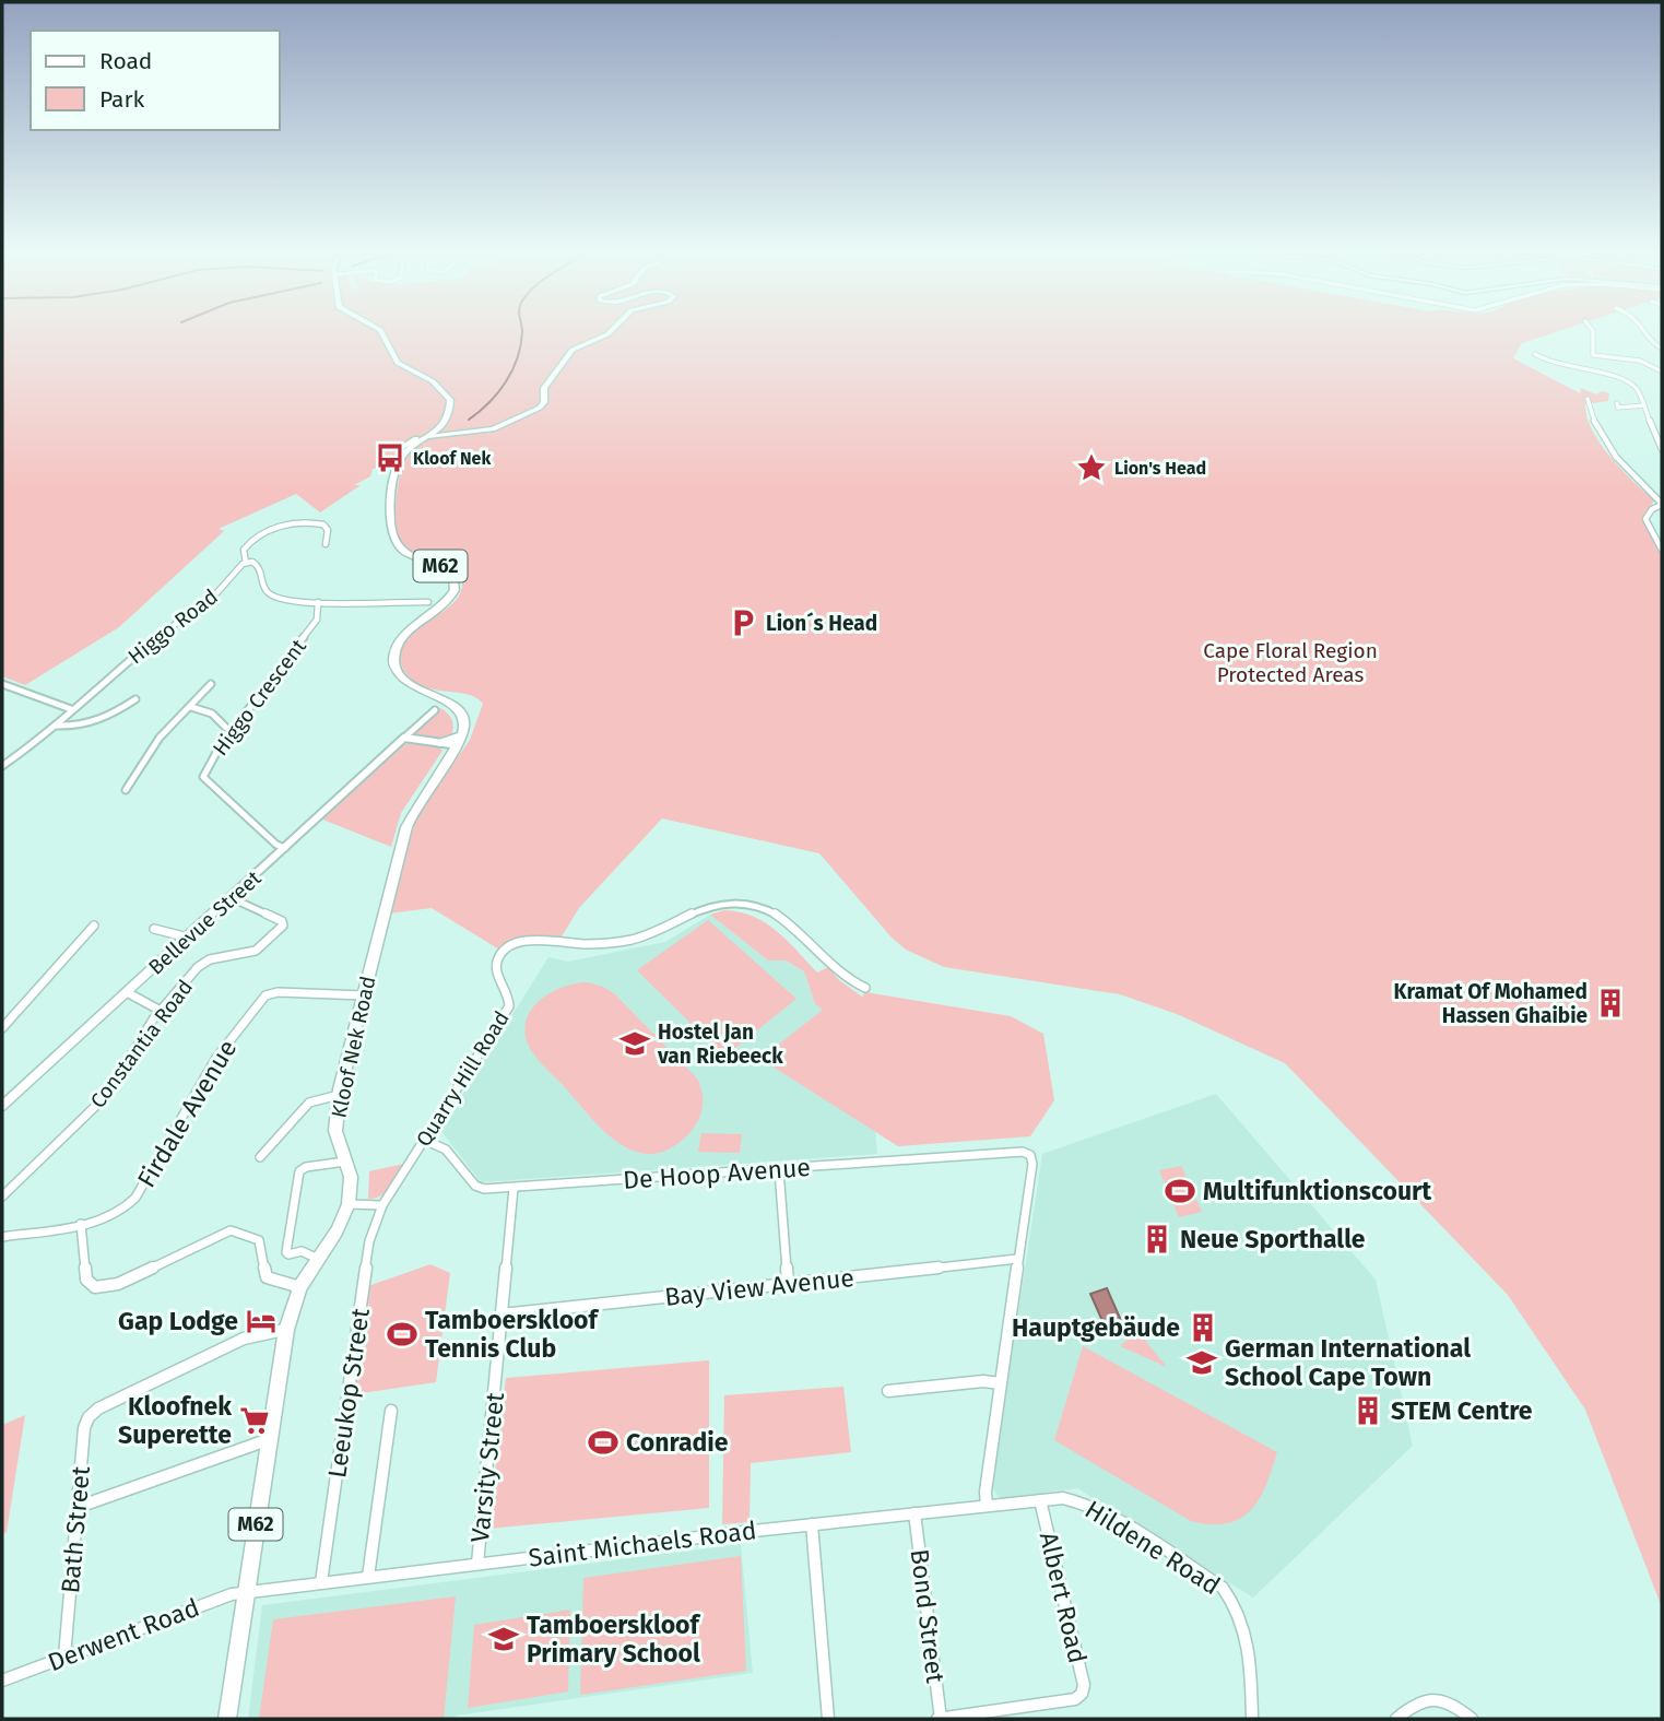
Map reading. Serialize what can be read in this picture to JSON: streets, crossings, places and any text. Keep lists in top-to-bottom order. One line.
{"streets":{"main road":["M62","Kloof Nek Road"],"street":["Higgo Road","Higgo Crescent","Bellevue Street","Constantia Road","Quarry Hill Road","Firdale Avenue","De Hoop Avenue","Bay View Avenue","Leeukop Street","Varsity Street","Bath Street","Saint Michaels Road","Hildene Road","Albert Road","Bond Street","Derwent Road"]},"crossings":[["M62","Kloof Nek Road"],["Higgo Crescent","Bellevue Street"],["Bellevue Street","Constantia Road"],["Kloof Nek Road","Firdale Avenue"],["Kloof Nek Road","Bath Street"],["Kloof Nek Road","Saint Michaels Road"],["Kloof Nek Road","Derwent Road"],["Quarry Hill Road","De Hoop Avenue"],["Quarry Hill Road","Leeukop Street"],["De Hoop Avenue","Bay View Avenue"],["De Hoop Avenue","Varsity Street"],["Bay View Avenue","Varsity Street"],["Leeukop Street","Saint Michaels Road"],["Varsity Street","Saint Michaels Road"],["Bath Street","Derwent Road"],["Saint Michaels Road","Hildene Road"],["Saint Michaels Road","Albert Road"],["Saint Michaels Road","Bond Street"],["Saint Michaels Road","Derwent Road"],["Hildene Road","Albert Road"],["Albert Road","Bond Street"]],"parks":["Cape Floral Region Protected Areas"],"places":{"bus stop":["Kloof Nek"],"place":["Lion's Head"],"parking":["Lion´s Head"],"building":["Kramat Of Mohamed Hassen Ghaibie","Neue Sporthalle","Hauptgebäude","STEM Centre"],"school or university":["Hostel Jan van Riebeeck","German International School Cape Town","Tamboerskloof Primary School"],"sports":["Multifunktionscourt","Tamboerskloof Tennis Club","Conradie"],"hotel":["Gap Lodge"],"supermarket":["Kloofnek Superette"]},"legend":["Road","Park"]}
